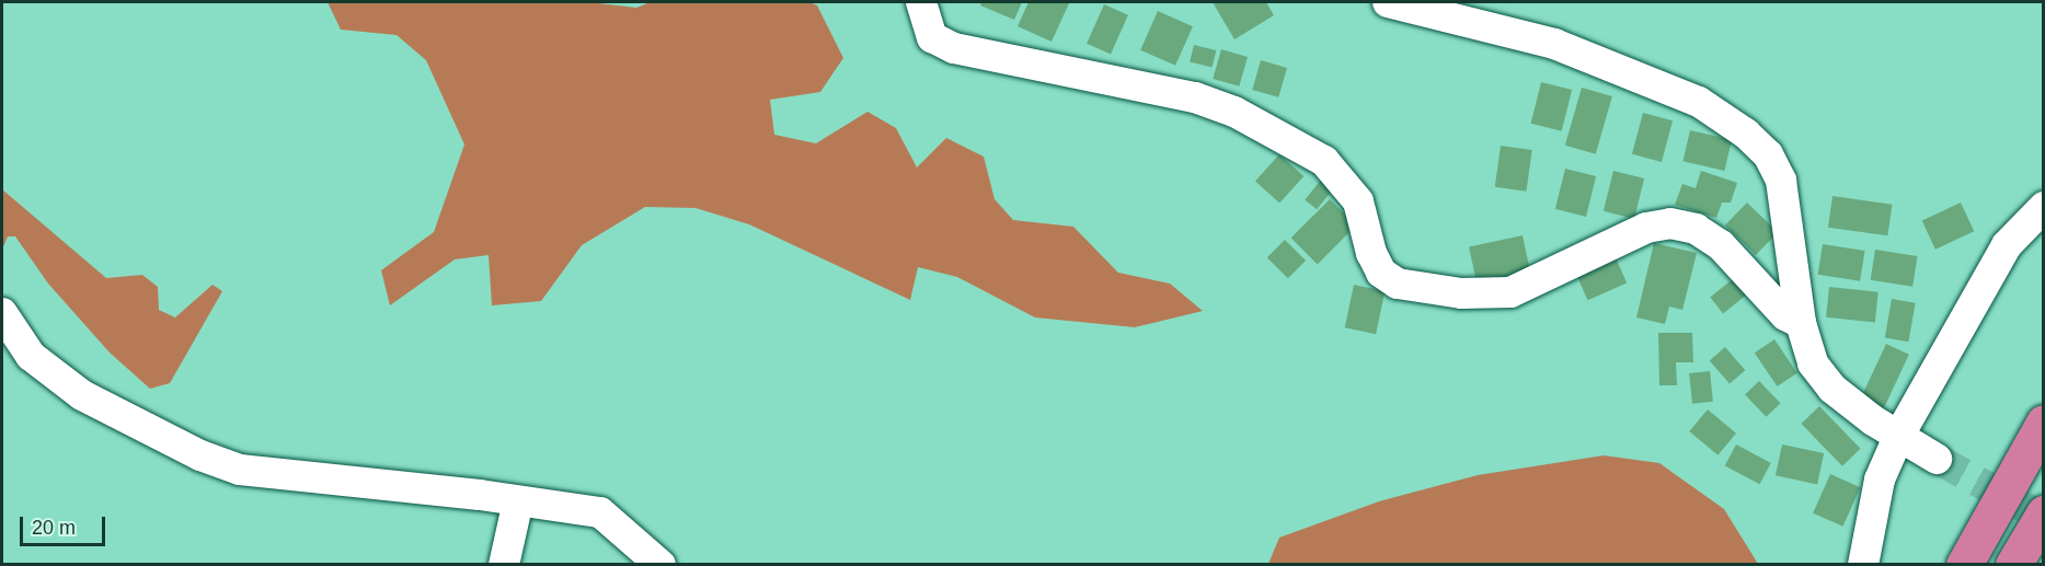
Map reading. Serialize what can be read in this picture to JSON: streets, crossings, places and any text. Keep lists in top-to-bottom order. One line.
{"scale_bar":"20 m"}
